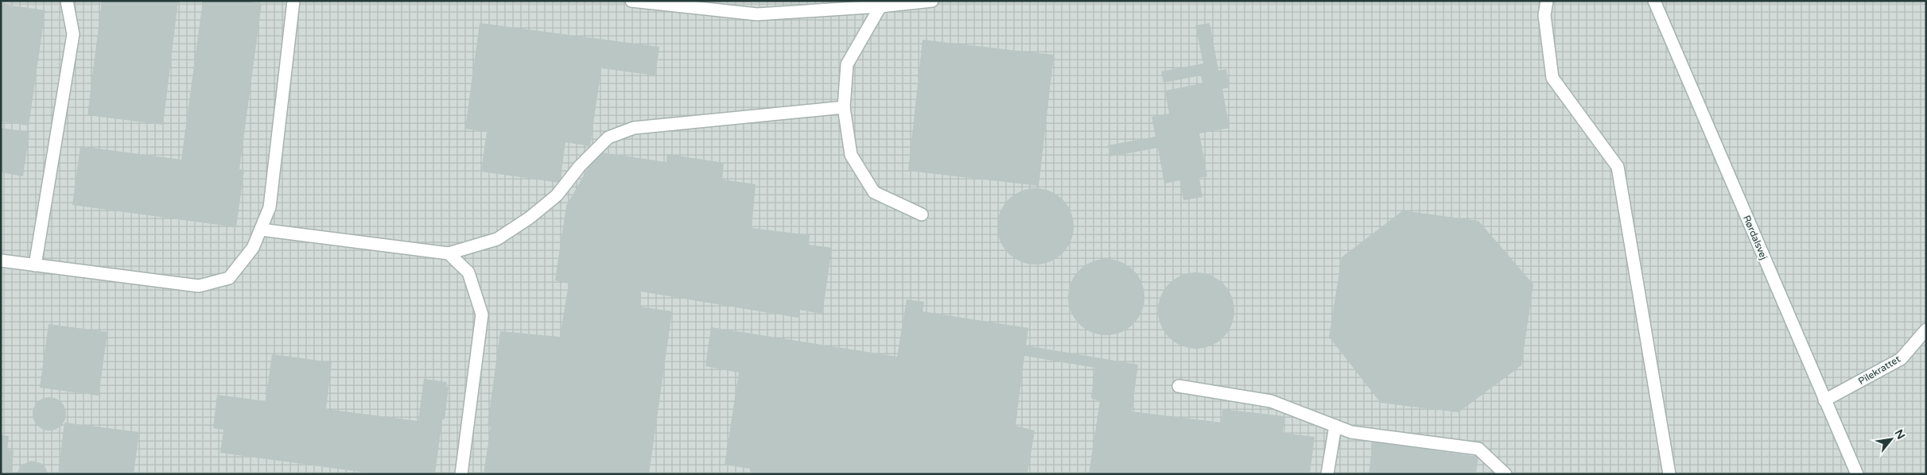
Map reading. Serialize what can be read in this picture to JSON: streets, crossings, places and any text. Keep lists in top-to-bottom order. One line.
{"streets":{"street":["Rørdalsvej","Pilekrattet"]},"crossings":[["Rørdalsvej","Pilekrattet"]],"north":"top right"}
